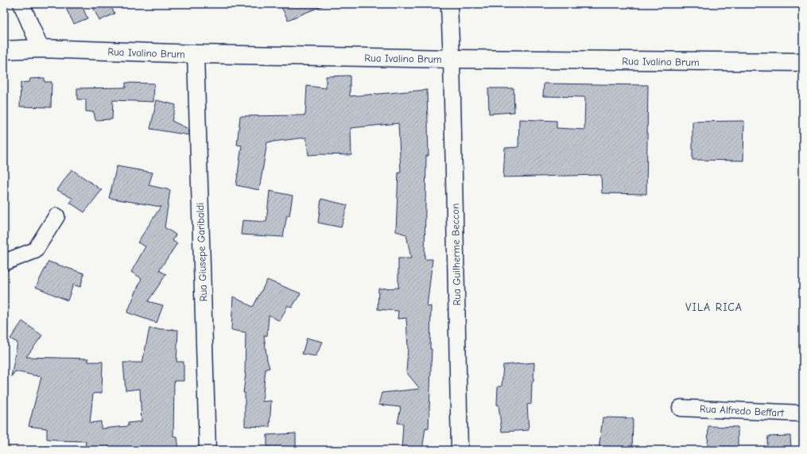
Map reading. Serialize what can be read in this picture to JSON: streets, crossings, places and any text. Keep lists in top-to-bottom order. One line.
{"streets":{"street":["Rua Ivalino Brum","Rua Giusepe Garibaldi","Rua Guilherme Beccon","Rua Alfredo Beffart"]},"crossings":[["Rua Ivalino Brum","Rua Giusepe Garibaldi"],["Rua Ivalino Brum","Rua Guilherme Beccon"]],"districts":["VILA RICA"]}
